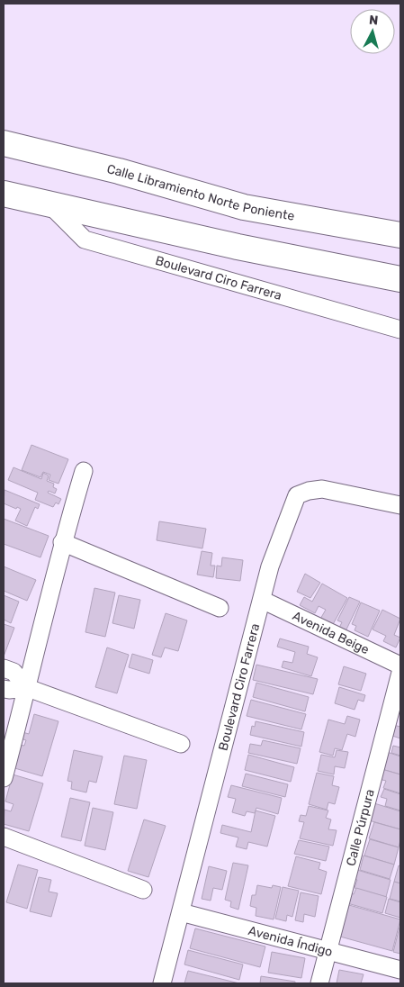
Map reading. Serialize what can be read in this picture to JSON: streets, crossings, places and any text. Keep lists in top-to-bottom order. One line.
{"streets":{"highway":["Calle Libramiento Norte Poniente"],"street":["Boulevard Ciro Farrera","Avenida Beige","Calle Púrpura","Avenida Índigo"]},"crossings":[["Boulevard Ciro Farrera","Avenida Beige"],["Boulevard Ciro Farrera","Avenida Índigo"],["Calle Púrpura","Avenida Índigo"]],"north":"top"}
